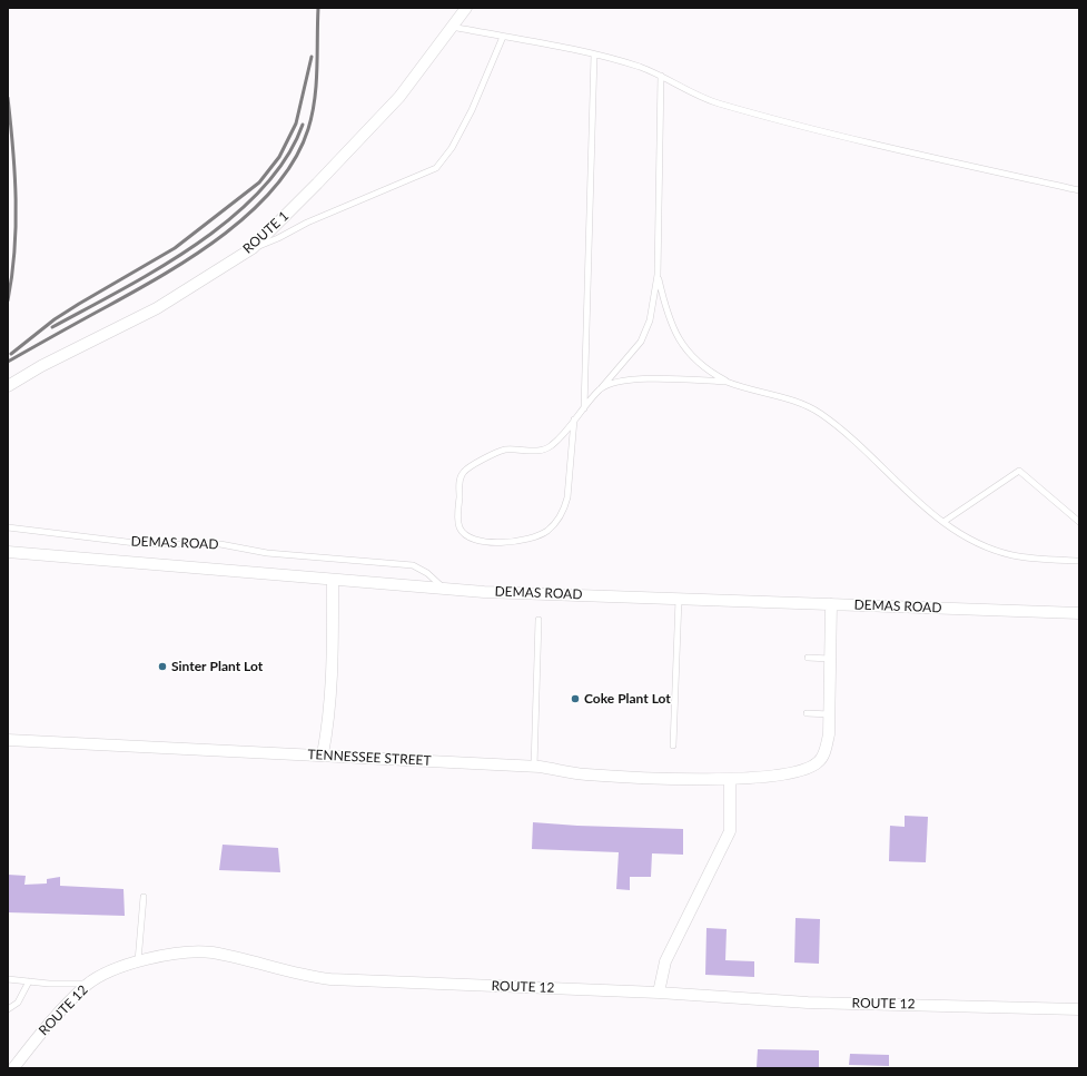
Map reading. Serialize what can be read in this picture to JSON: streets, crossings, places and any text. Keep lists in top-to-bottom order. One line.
{"streets":{"street":["ROUTE 1","DEMAS ROAD","TENNESSEE STREET","ROUTE 12"]},"crossings":[["DEMAS ROAD","TENNESSEE STREET"]],"places":["Sinter Plant Lot","Coke Plant Lot"]}
